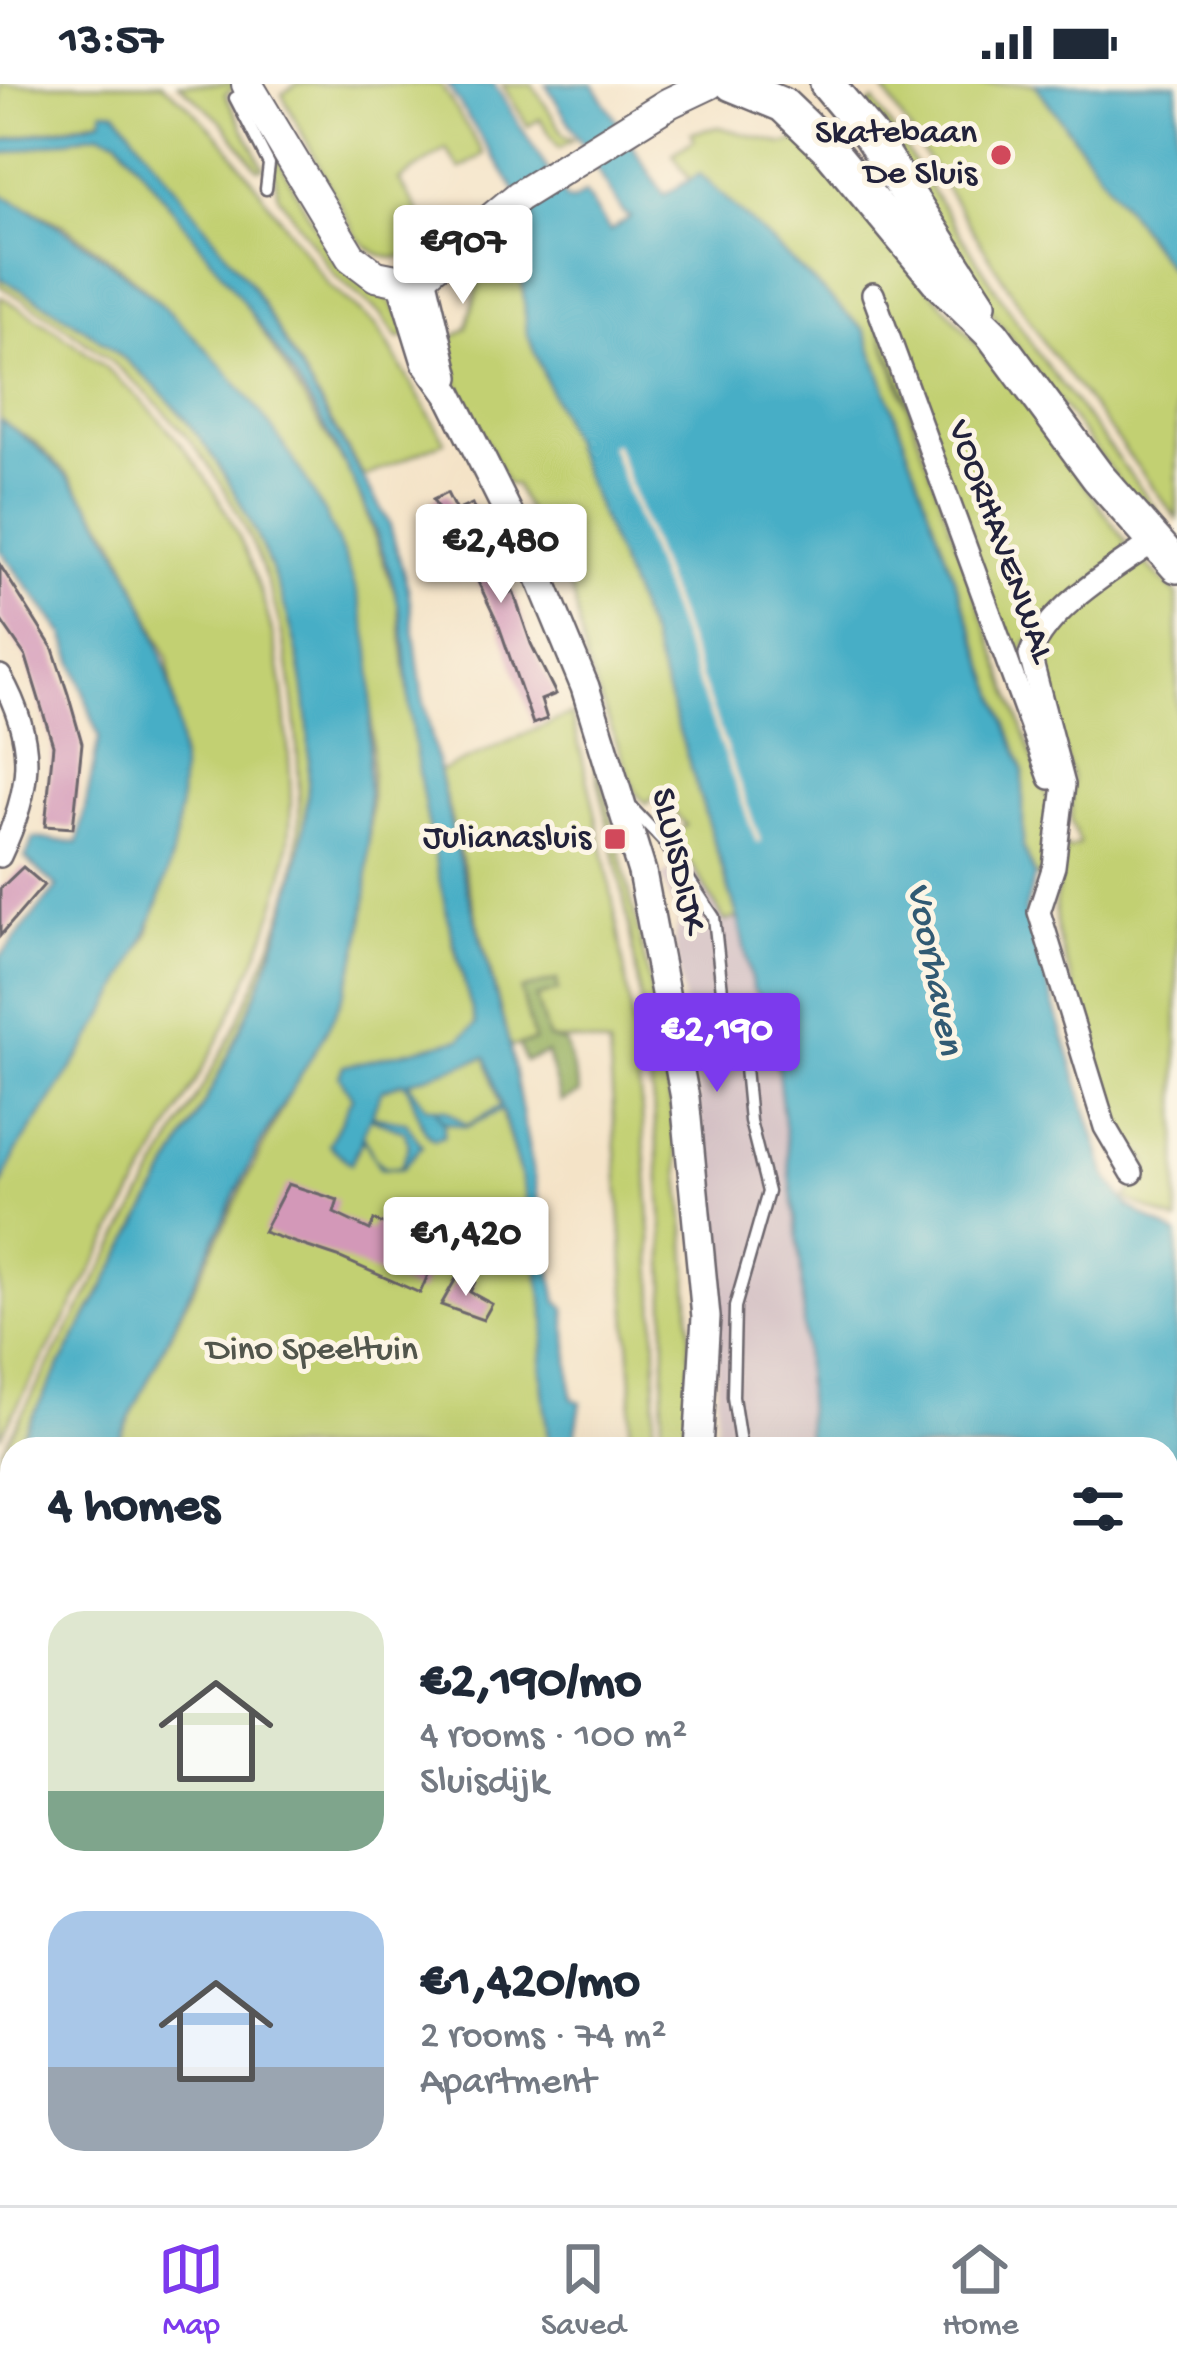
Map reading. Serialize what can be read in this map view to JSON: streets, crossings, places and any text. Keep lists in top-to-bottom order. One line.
{"streets":{"street":["VOORHAVENWAL","SLUISDIJK"]},"water":["Voorhaven"],"parks":["Dino Speeltuin"],"places":{"other":["Skatebaan De Sluis"],"transit":["Julianasluis"]},"page":{"status":"13:57","price":["€907","€2,480","€2,190","€1,420"],"heading":"4 homes","list":[{"name":"€2,190/mo","note":"4 rooms · 100 m² · Sluisdijk"},{"name":"€1,420/mo","note":"2 rooms · 74 m² · Apartment"}],"tabs":["Map","Saved","Home"]}}
